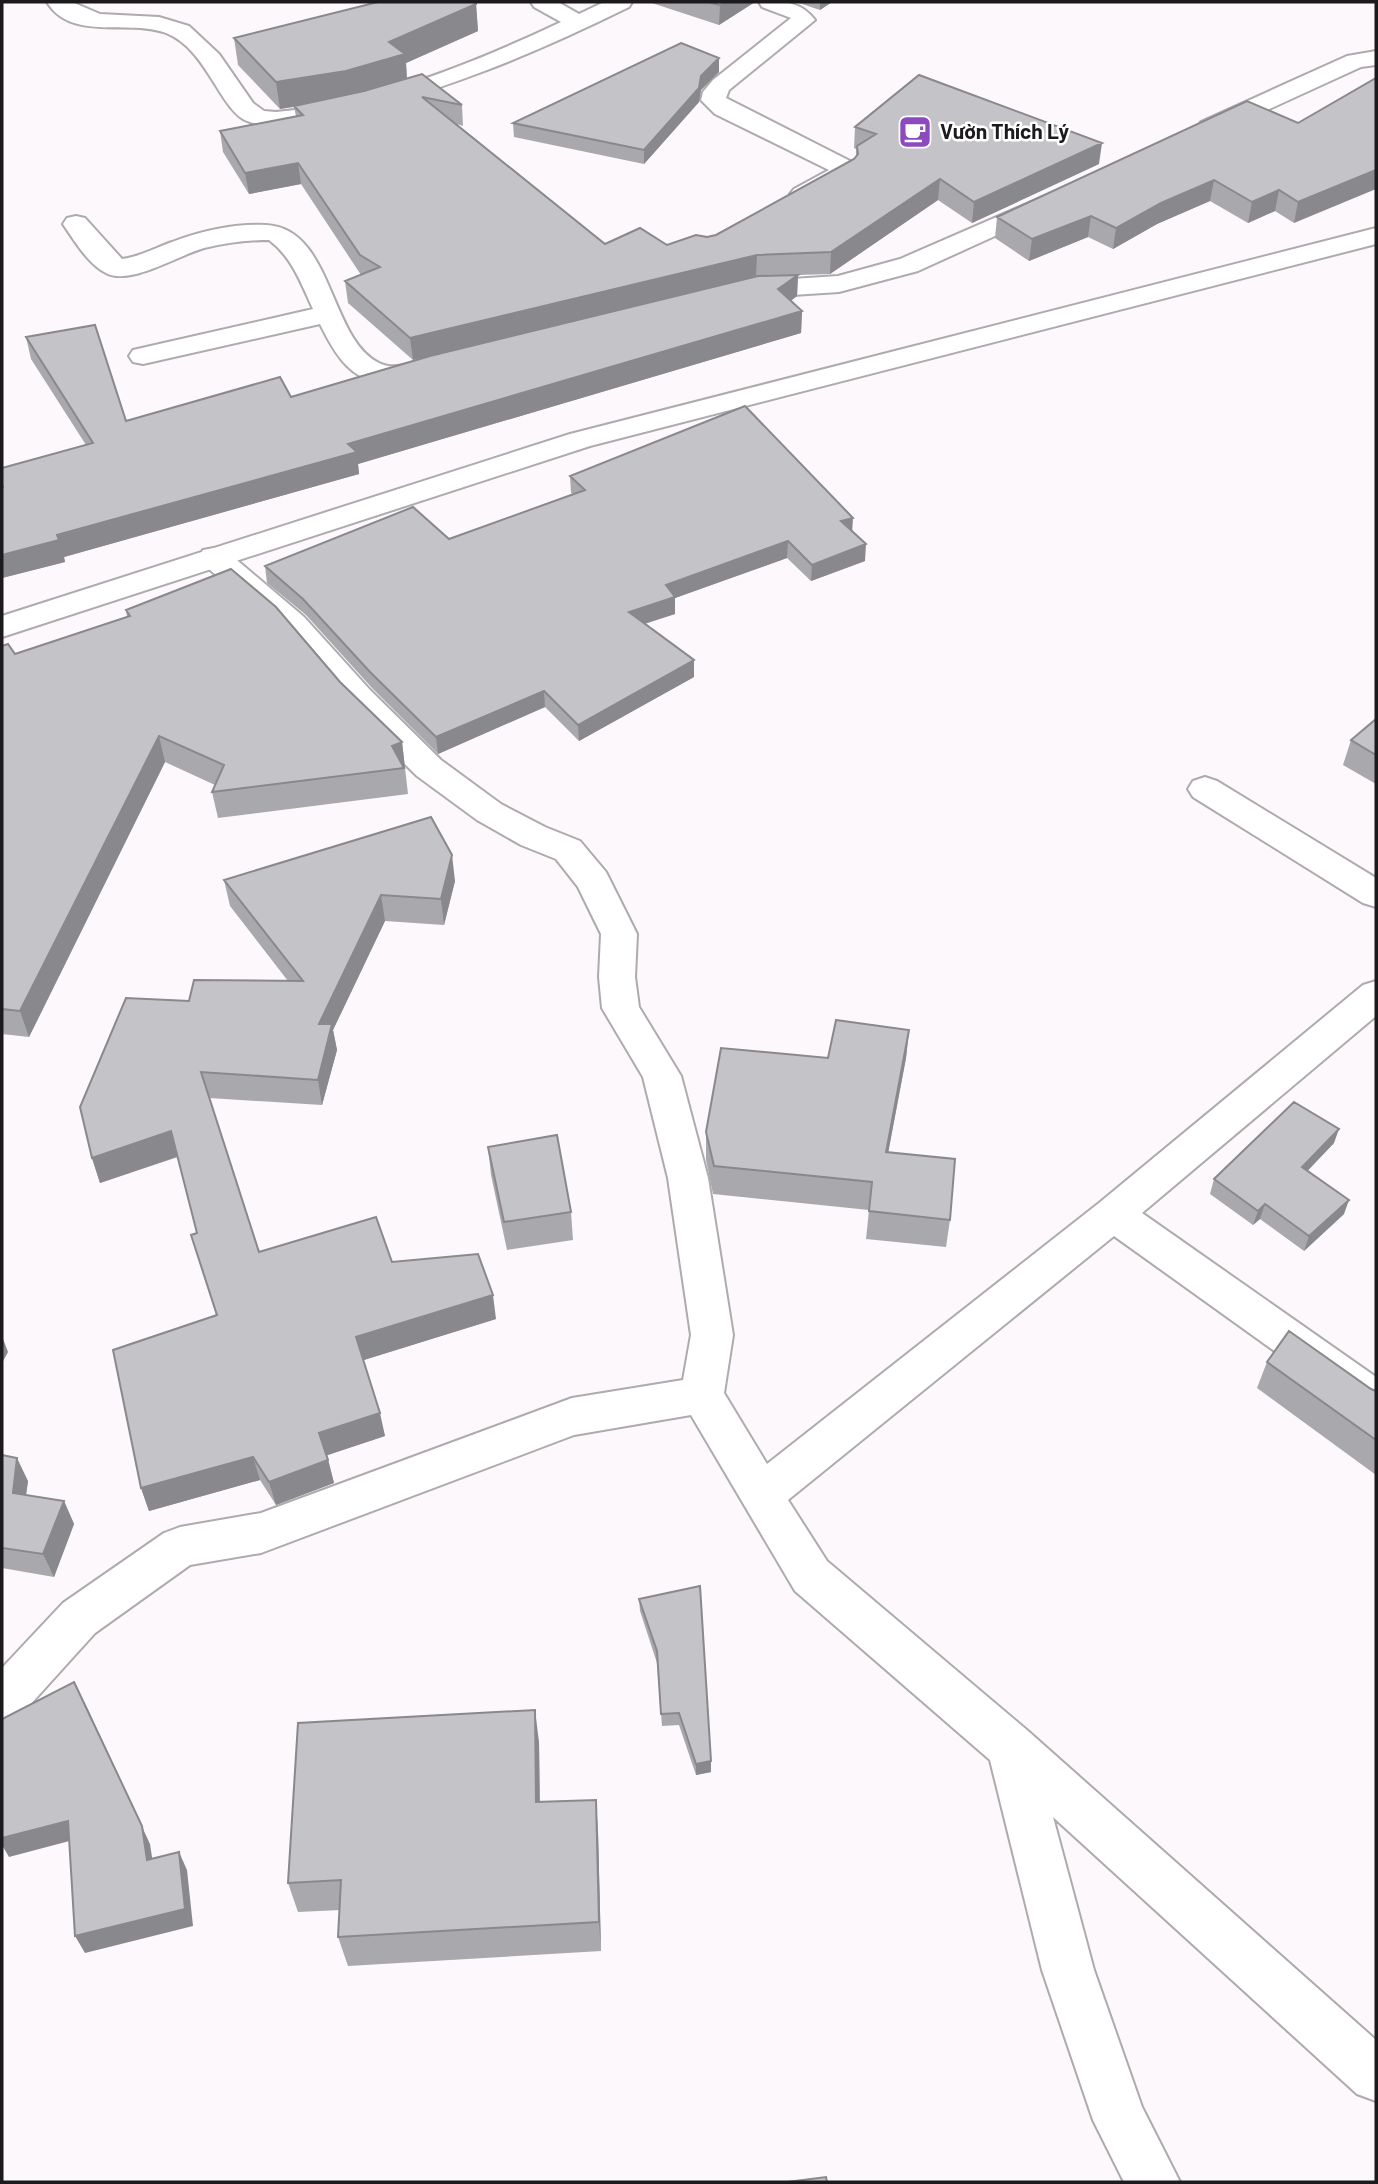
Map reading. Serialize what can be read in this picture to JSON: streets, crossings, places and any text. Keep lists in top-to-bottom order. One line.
{"places":{"cafe":["Vườn Thích Lý"]}}
